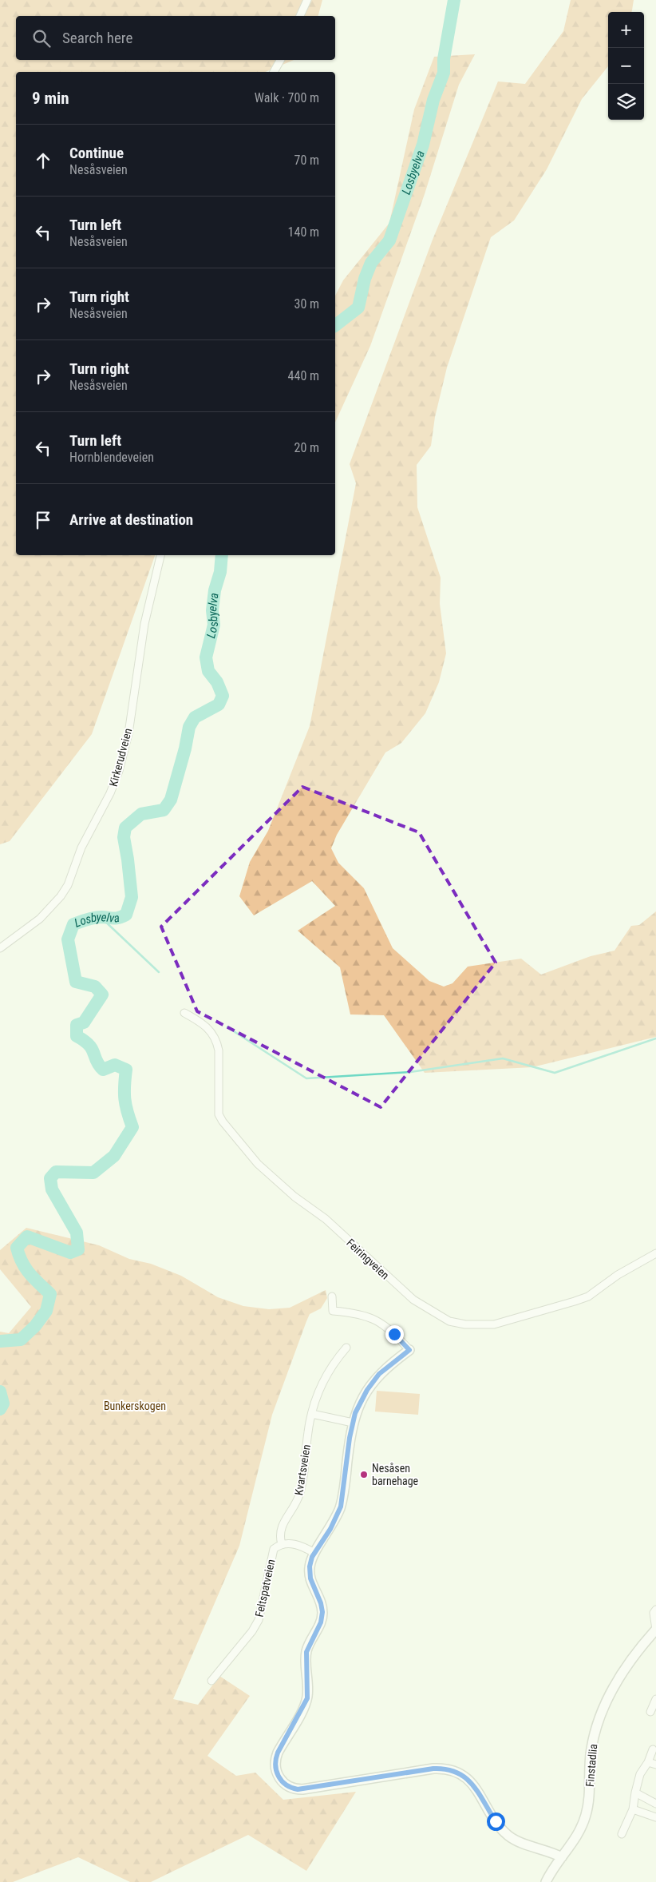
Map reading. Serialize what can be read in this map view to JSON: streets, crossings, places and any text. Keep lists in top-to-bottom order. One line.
{"streets":{"street":["Kirkerudveien","Feiringveien","Kvartsveien","Feltspatveien","Finstadlia"]},"crossings":[["Kvartsveien","Feltspatveien"]],"water":["Losbyelva"],"parks":["Bunkerskogen"],"places":["Nesåsen barnehage"],"page":{"map_buttons":["+","−"],"search":"Search here","heading":["9 min","Walk · 700 m"],"list":[["Continue","Nesåsveien","70 m"],["Turn left","Nesåsveien","140 m"],["Turn right","Nesåsveien","30 m"],["Turn right","Nesåsveien","440 m"],["Turn left","Hornblendeveien","20 m"],"Arrive at destination"]}}
